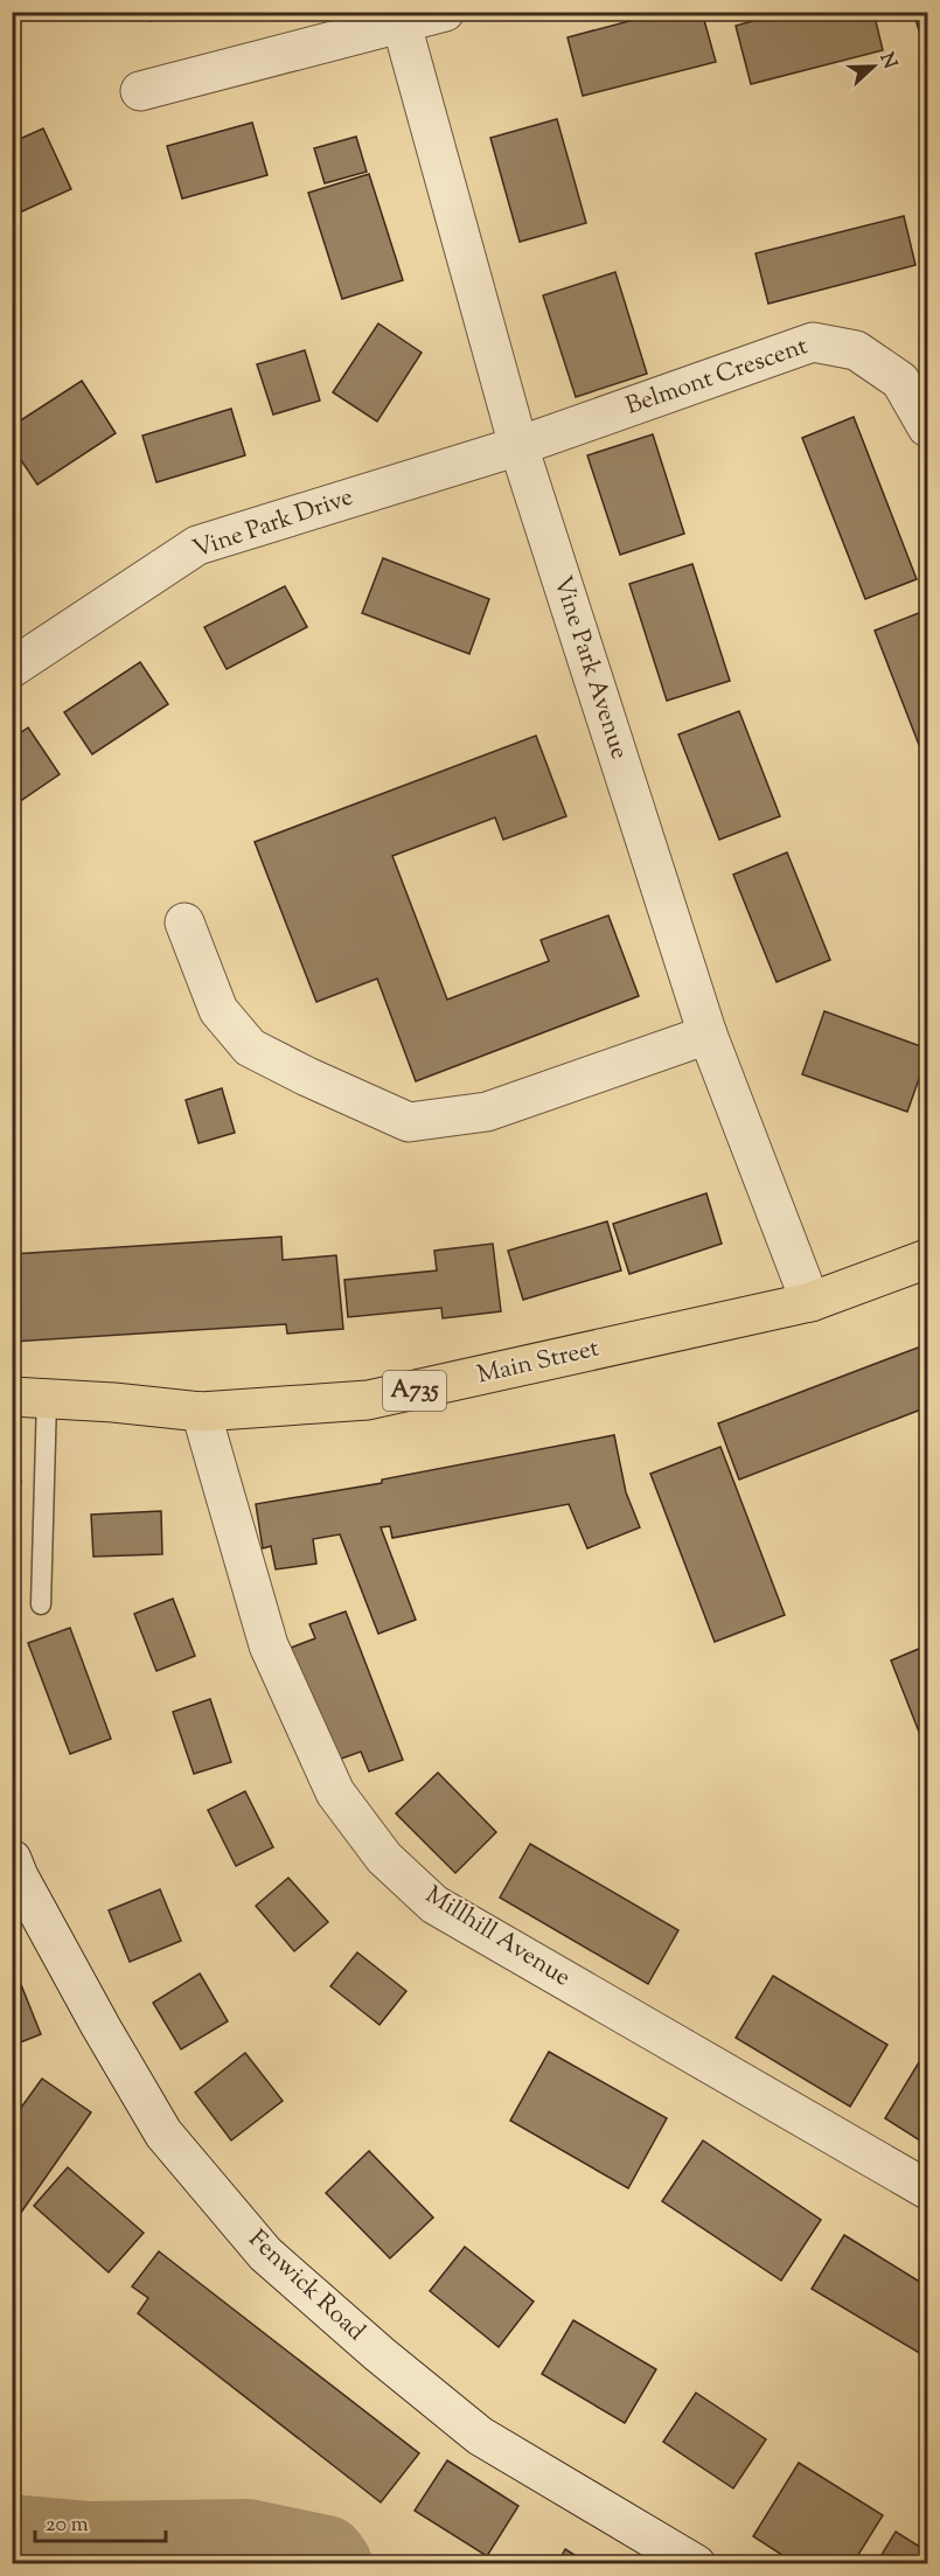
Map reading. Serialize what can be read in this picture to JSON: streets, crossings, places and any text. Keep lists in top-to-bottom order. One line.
{"streets":{"main road":["Main Street","A735"],"street":["Belmont Crescent","Vine Park Drive","Vine Park Avenue","Millhill Avenue","Fenwick Road"]},"crossings":[["Belmont Crescent","Vine Park Drive"],["Belmont Crescent","Vine Park Avenue"],["Vine Park Drive","Vine Park Avenue"],["Vine Park Avenue","Main Street"],["Vine Park Avenue","A735"],["Main Street","A735"],["Main Street","Millhill Avenue"]],"scale_bar":"20 m","north":"right"}
